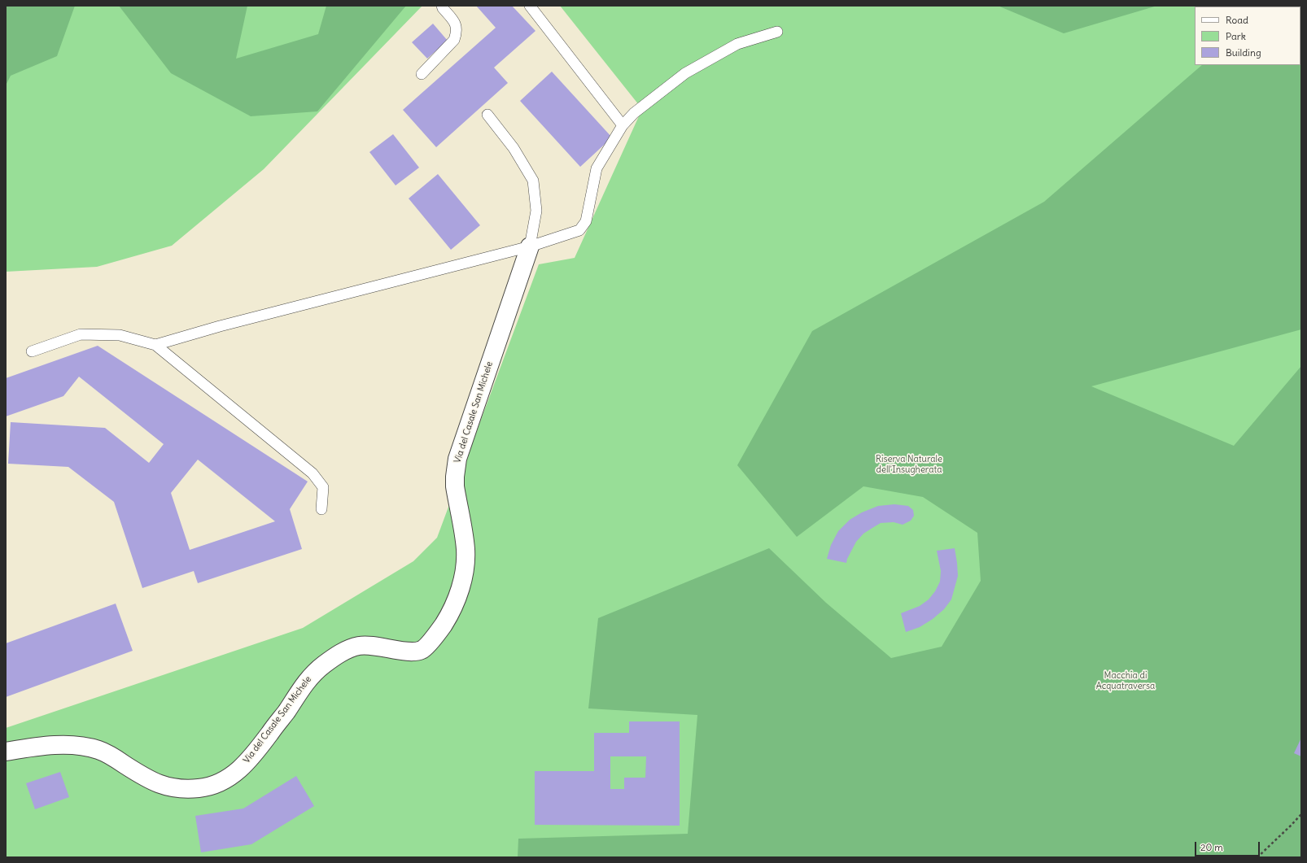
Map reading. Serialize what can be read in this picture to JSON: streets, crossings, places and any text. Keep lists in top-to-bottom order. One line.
{"streets":{"street":["Via del Casale San Michele"]},"parks":["Riserva Naturale dell'Insugherata","Macchia di Acquatraversa"],"legend":["Road","Park","Building"],"scale_bar":"20 m"}
